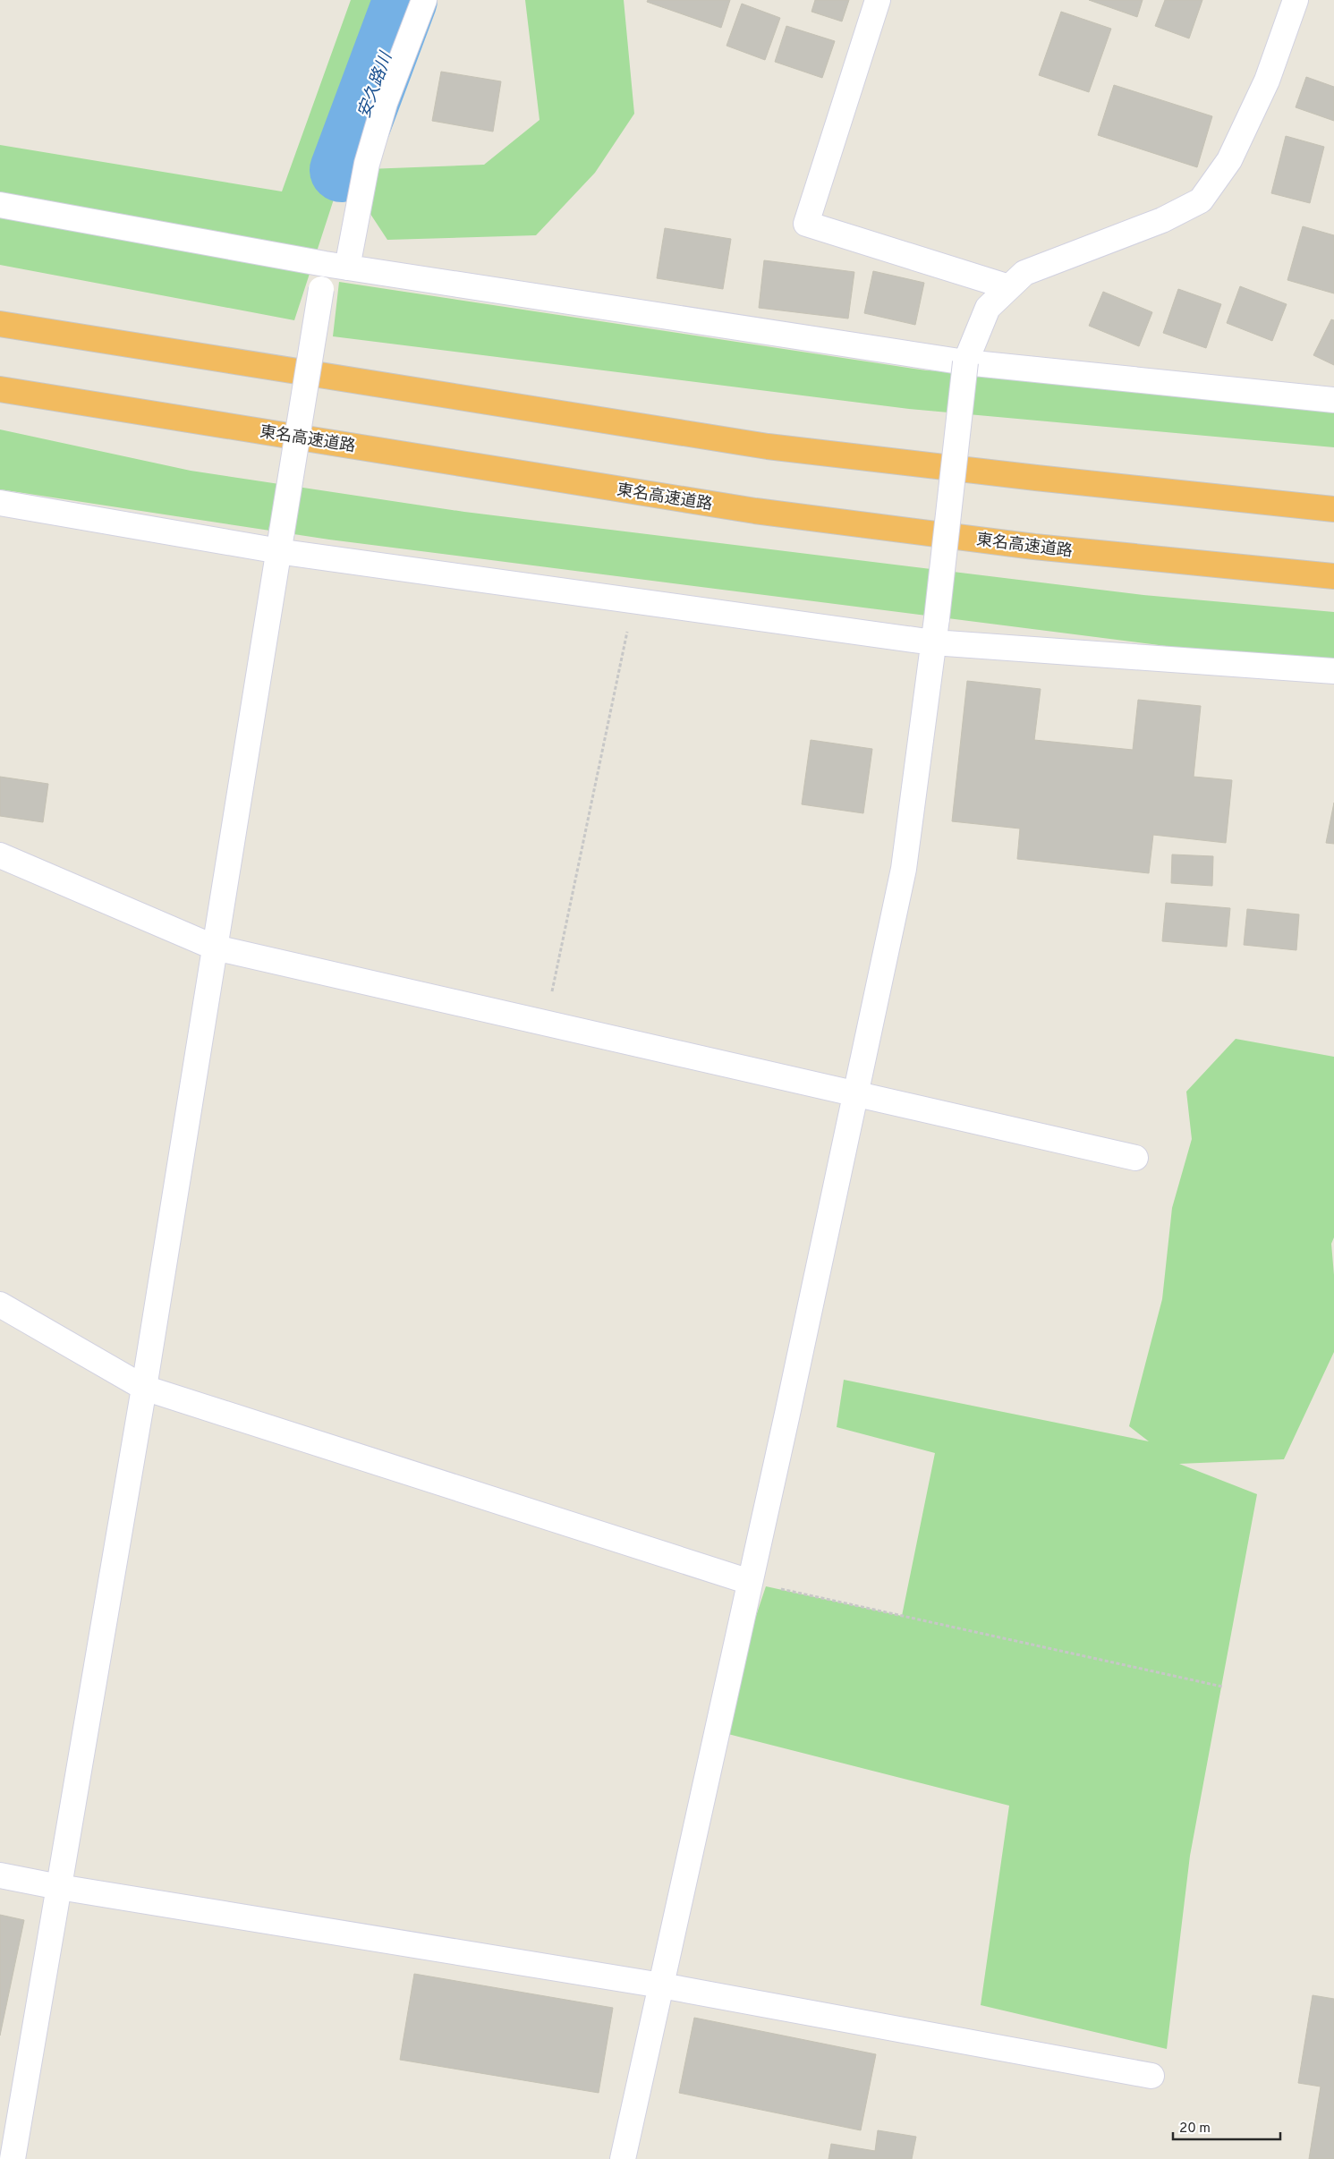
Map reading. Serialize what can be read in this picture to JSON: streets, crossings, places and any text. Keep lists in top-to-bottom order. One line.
{"streets":{"highway":["東名高速道路"]},"water":["安久路川"],"scale_bar":"20 m"}
